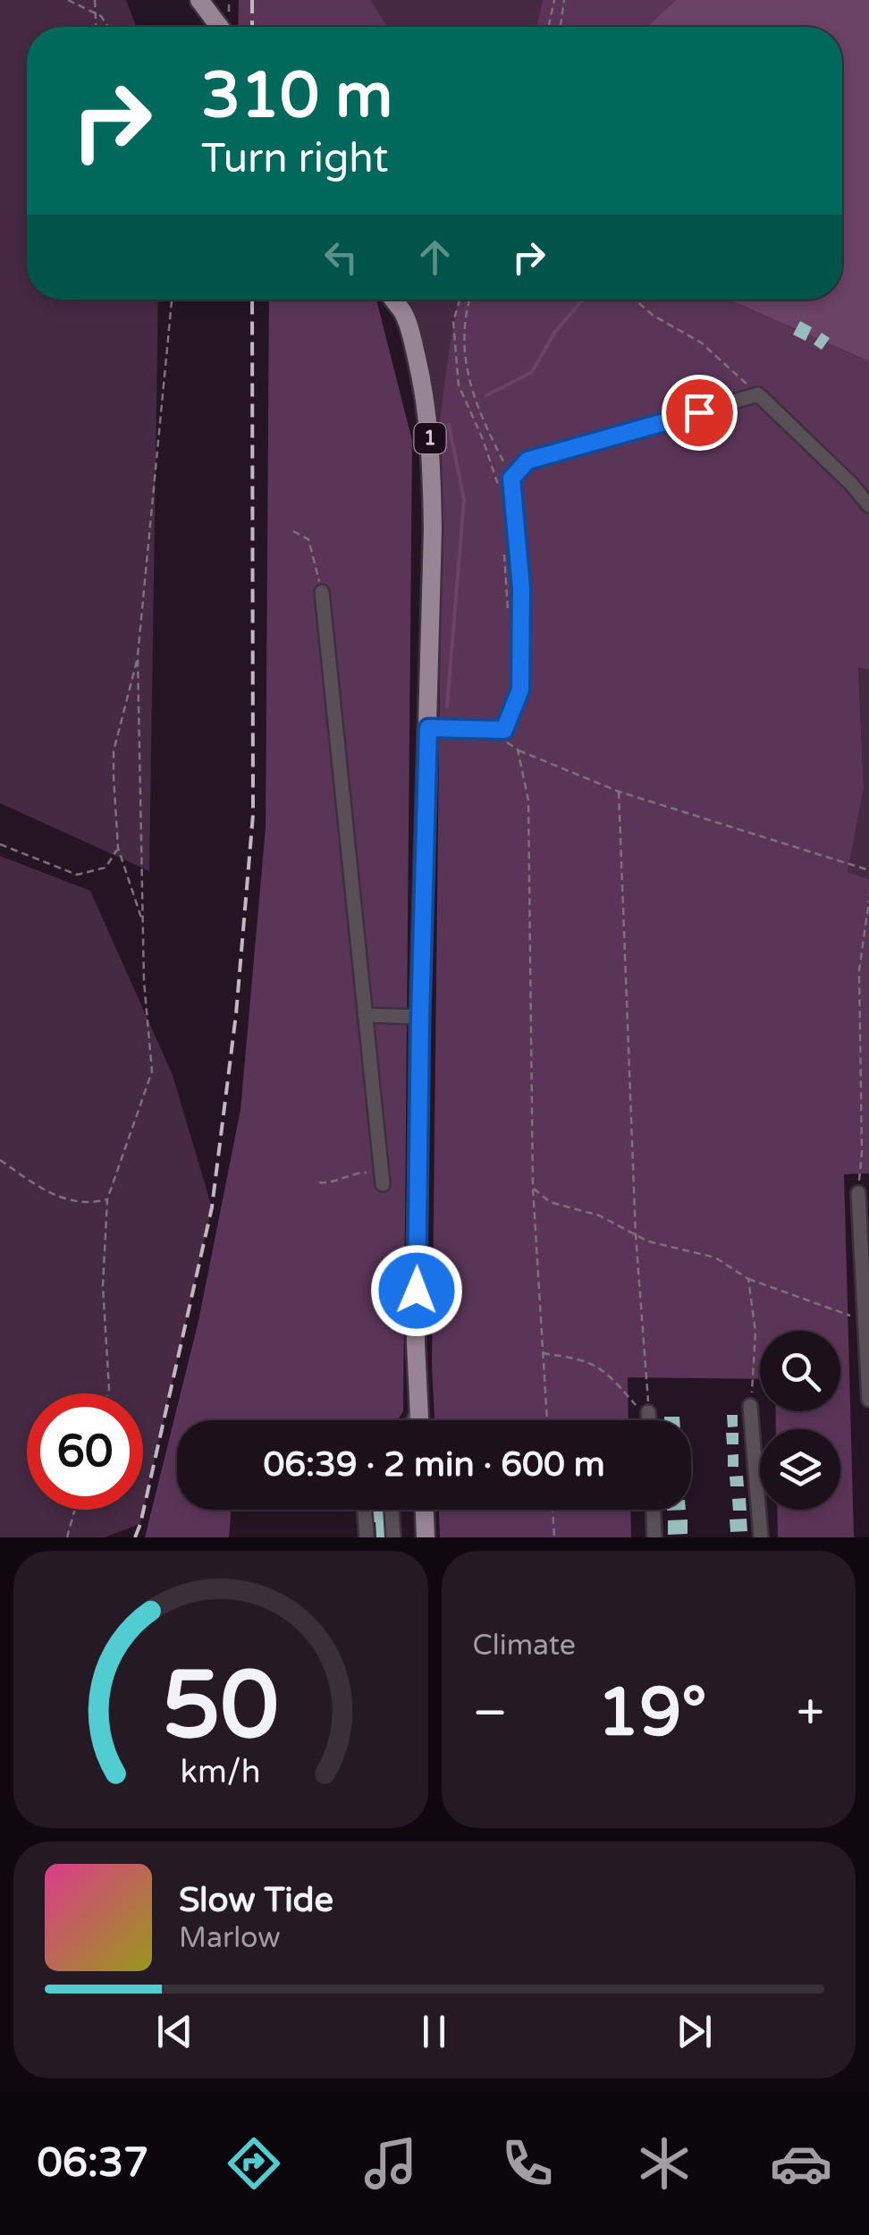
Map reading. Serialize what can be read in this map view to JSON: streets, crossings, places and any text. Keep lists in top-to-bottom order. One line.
{"streets":{"main road":["1"]},"page":{"turn":["310 m","Turn right"],"limit":"60","trip":"06:39 · 2 min · 600 m","tile":"Climate","heat":["−","19°","+"],"song":["Slow Tide","Marlow"],"tabs":"06:37","gauge":["50","km/h"]}}
